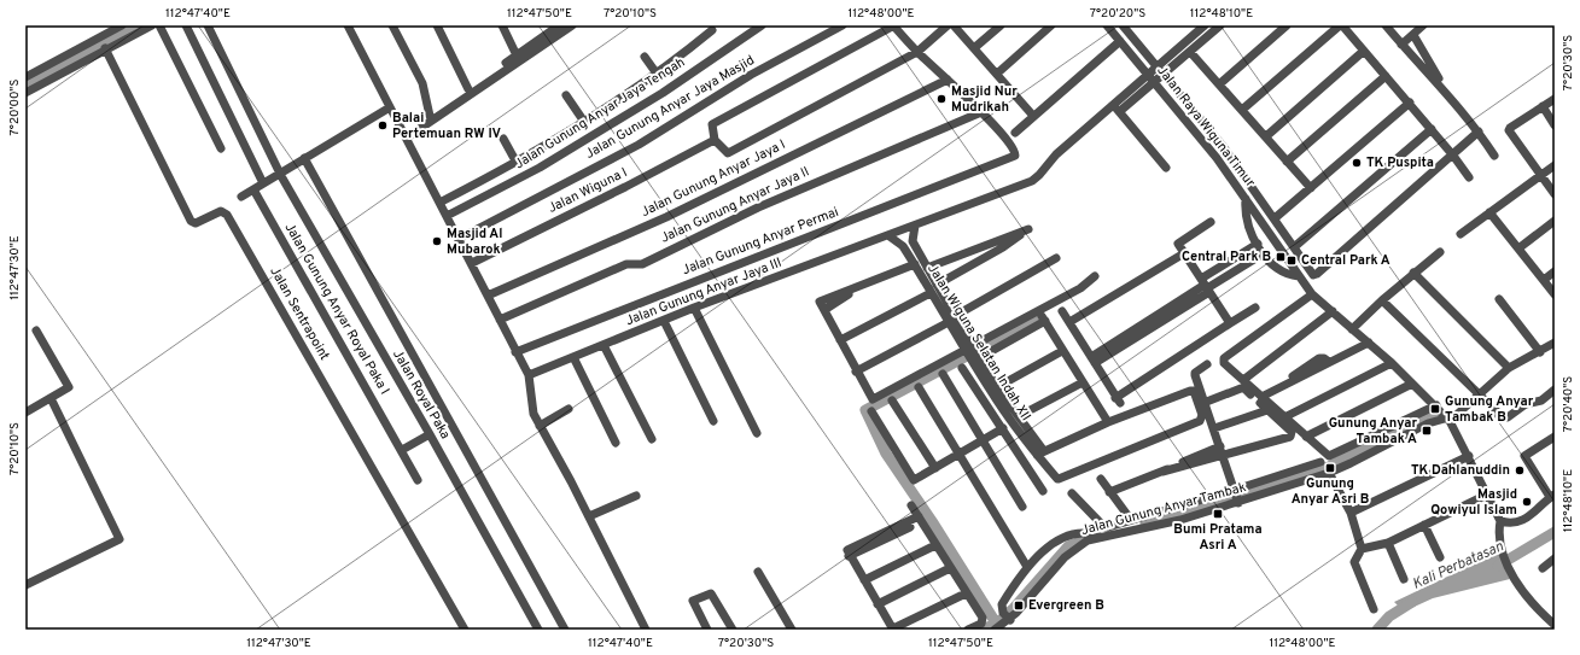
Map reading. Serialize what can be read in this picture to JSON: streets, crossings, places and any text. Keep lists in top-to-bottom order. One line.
{"streets":{"street":["Jalan Gunung Anyar Jaya Masjid","Jalan Gunung Anyar Jaya Tengah","Jalan Raya Wiguna Timur","Jalan Gunung Anyar Jaya I","Jalan Wiguna I","Jalan Gunung Anyar Jaya II","Jalan Gunung Anyar Permai","Jalan Gunung Anyar Jaya III","Jalan Gunung Anyar Royal Paka I","Jalan Sentrapoint","Jalan Wiguna Selatan Indah XII","Jalan Royal Paka","Jalan Gunung Anyar Tambak"]},"crossings":[["Jalan Raya Wiguna Timur","Jalan Gunung Anyar Tambak"],["Jalan Gunung Anyar Jaya II","Jalan Gunung Anyar Permai"],["Jalan Gunung Anyar Jaya III","Jalan Wiguna Selatan Indah XII"]],"water":["Kali Perbatasan"],"places":{"other":["Masjid Nur Mudrikah","Balai Pertemuan RW IV","TK Puspita","Masjid Al Mubarok","TK Dahlanuddin","Masjid Qowiyul Islam"],"transit":["Central Park B","Central Park A","Gunung Anyar Tambak B","Gunung Anyar Tambak A","Gunung Anyar Asri B","Bumi Pratama Asri A","Evergreen B"]},"coordinates":["112°47'40\"E","112°47'50\"E","7°20'10\"S","112°48'00\"E","7°20'20\"S","112°48'10\"E","7°20'30\"S","7°20'00\"S","112°47'30\"E","7°20'40\"S"]}
